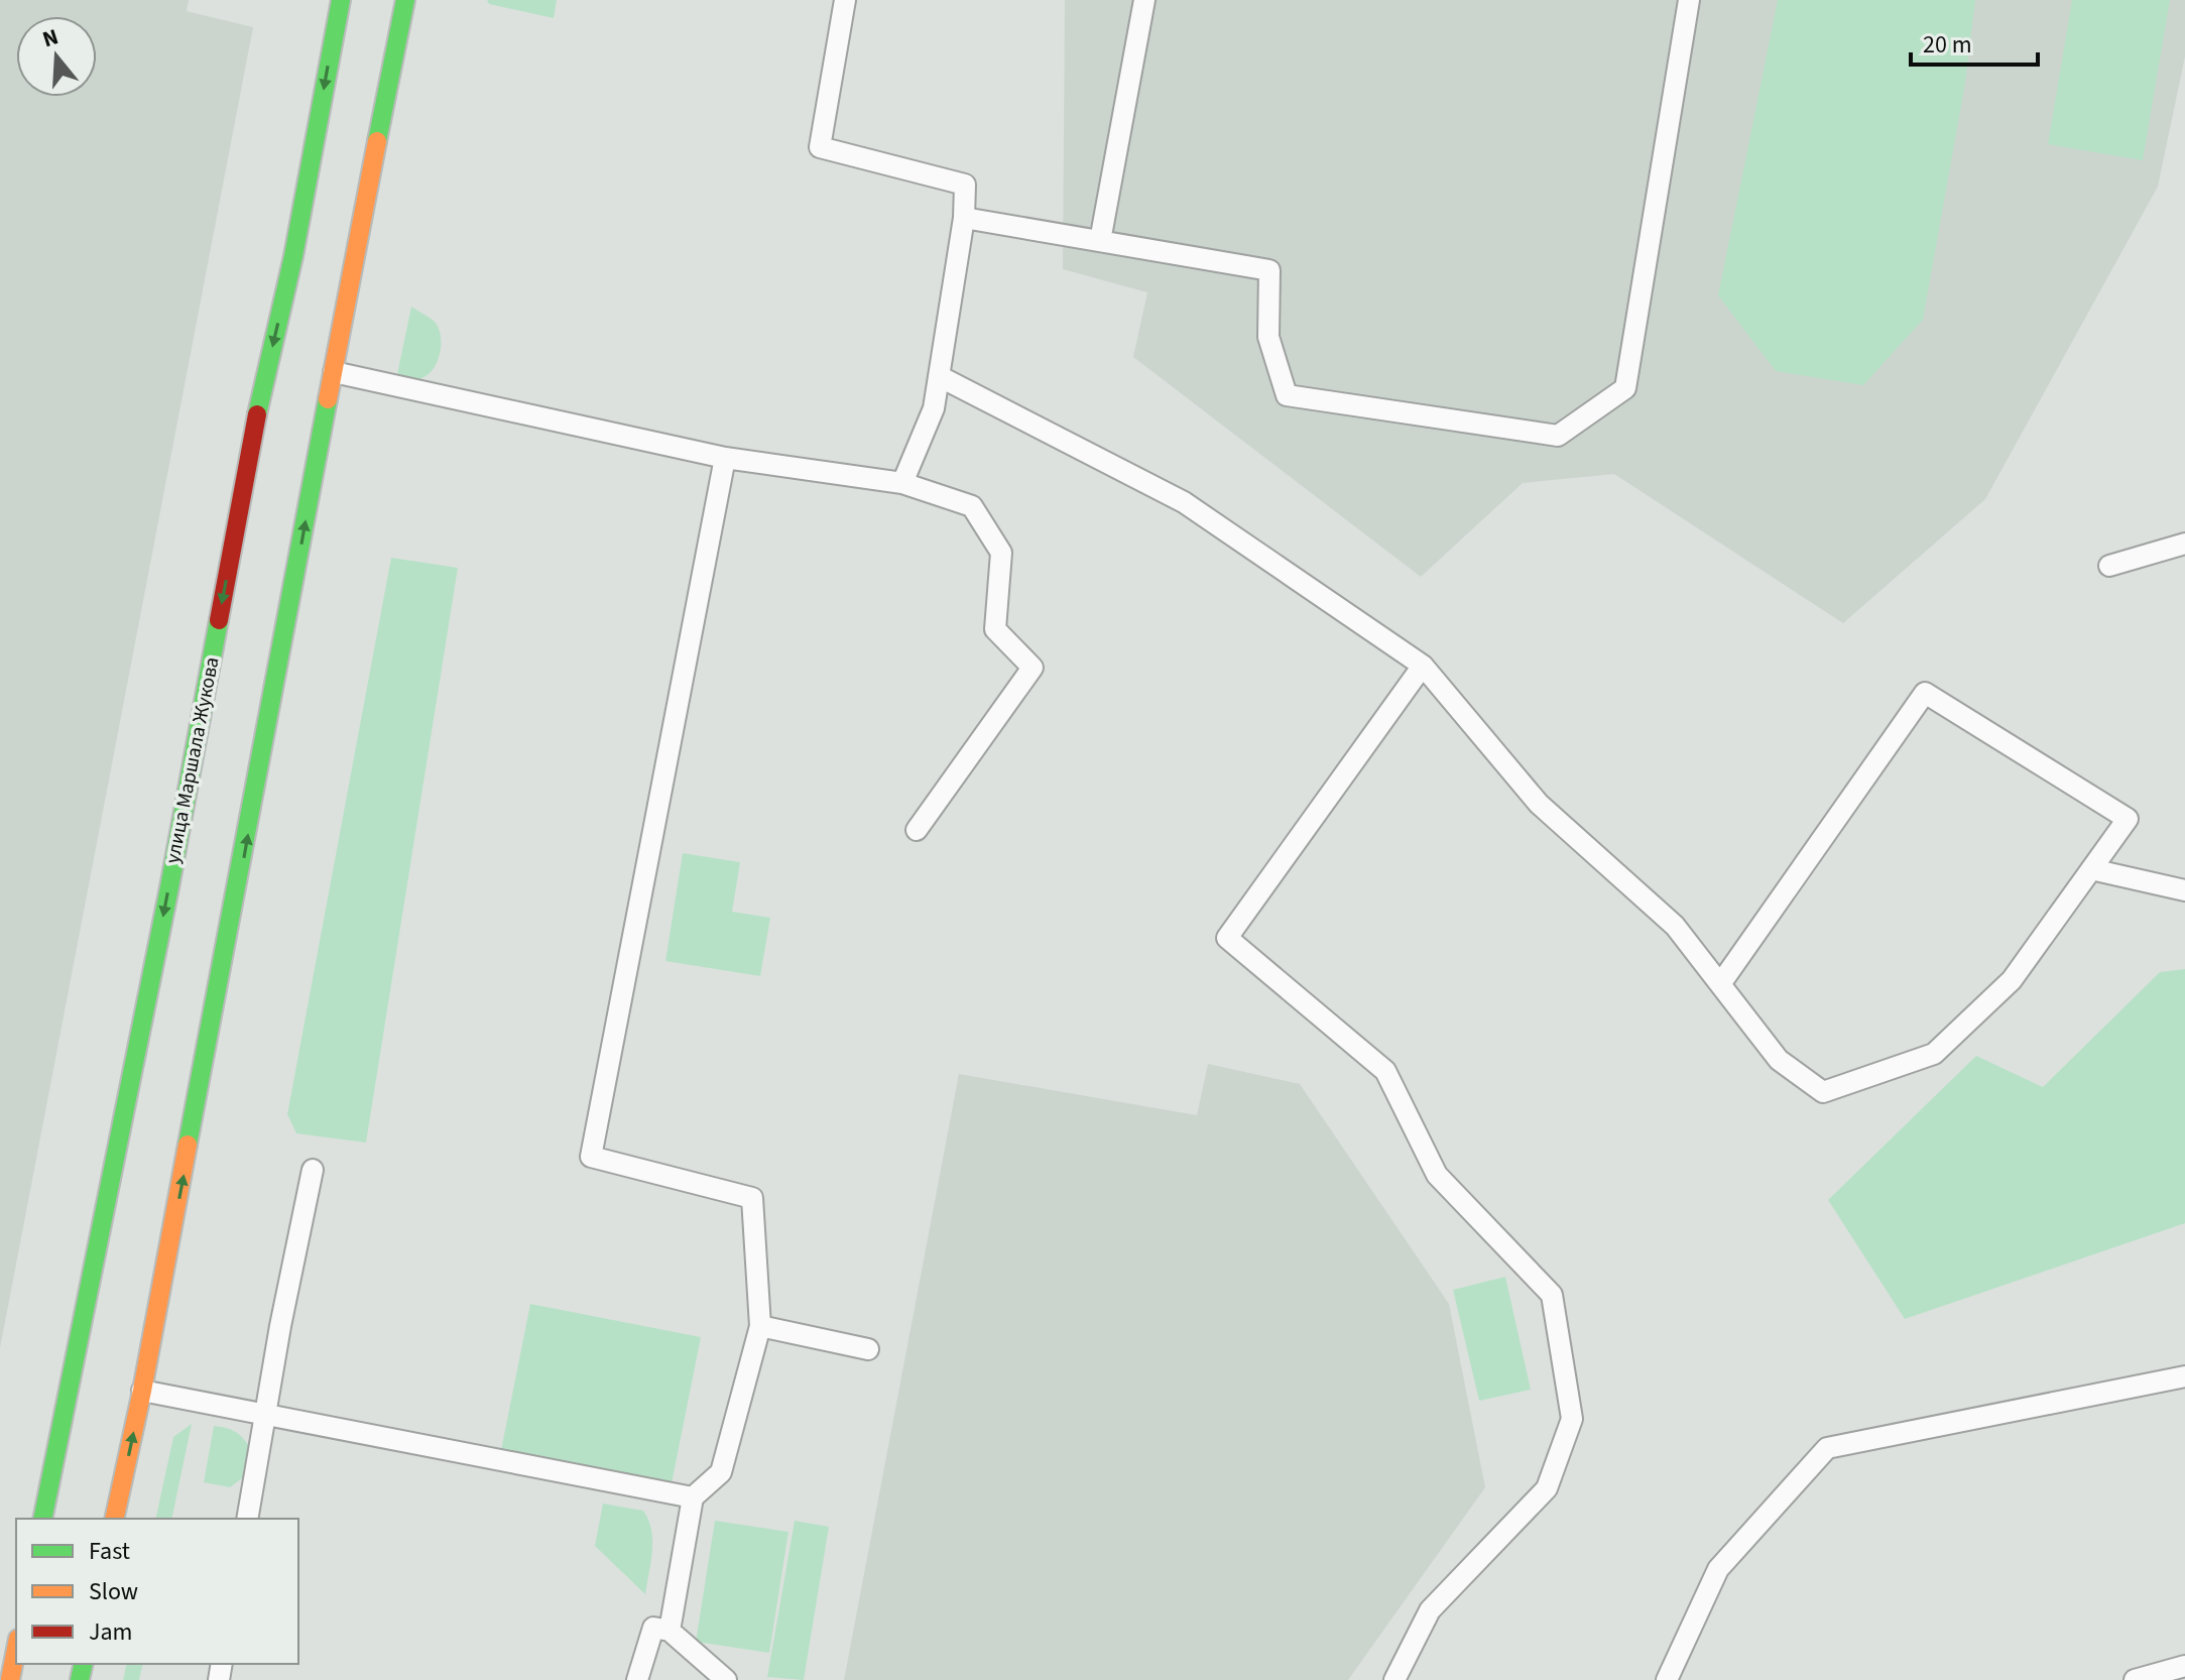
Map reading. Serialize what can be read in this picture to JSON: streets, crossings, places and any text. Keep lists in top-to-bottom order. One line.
{"streets":{"main road":["улица Маршала Жукова"]},"legend":["Fast","Slow","Jam"],"scale_bar":"20 m","north":"top"}
